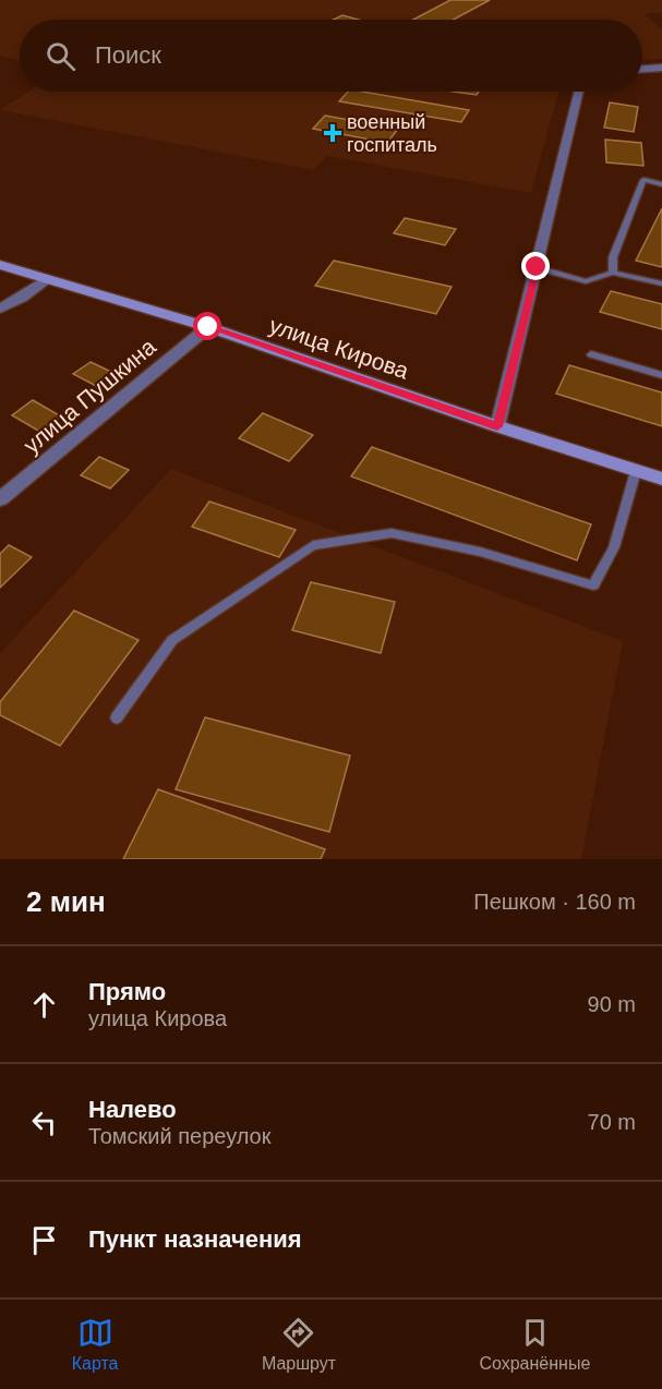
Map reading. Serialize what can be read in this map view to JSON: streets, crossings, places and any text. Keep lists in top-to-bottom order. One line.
{"streets":{"main road":["улица Кирова"],"street":["улица Пушкина"]},"crossings":[["улица Кирова","улица Пушкина"]],"places":{"health":["военный госпиталь"]},"page":{"search":"Поиск","heading":["2 мин","Пешком · 160 m"],"list":[["Прямо","улица Кирова","90 m"],["Налево","Томский переулок","70 m"],"Пункт назначения"],"nav":["Карта","Маршрут","Сохранённые"]}}
